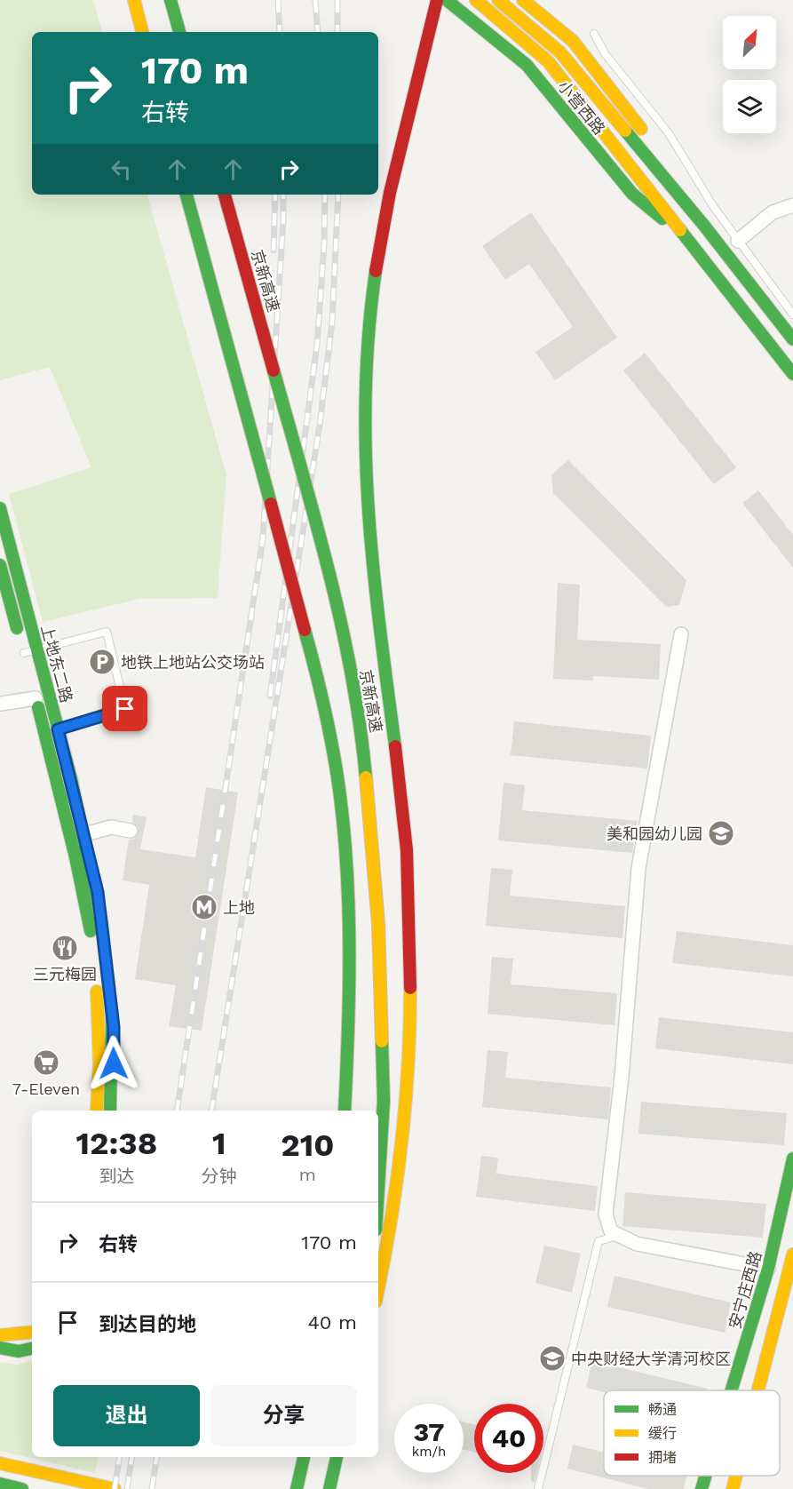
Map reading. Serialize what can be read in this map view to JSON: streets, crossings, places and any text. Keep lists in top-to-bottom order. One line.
{"streets":{"main road":["小营西路","京新高速","上地东二路","安宁庄西路"]},"places":{"parking":["地铁上地站公交场站"],"school or university":["美和园幼儿园","中央财经大学清河校区"],"metro station":["上地"],"restaurant":["三元梅园"],"supermarket":["7-Eleven"]},"legend":["畅通","缓行","拥堵"],"north":"top right","page":{"turn":["170 m","右转"],"eta":["12:38","到达","1","分钟","210","m"],"list":[{"name":"右转","value":"170 m"},{"name":"到达目的地","value":"40 m"}],"buttons":["退出","分享"],"speed":"37 km/h","limit":"40"}}
